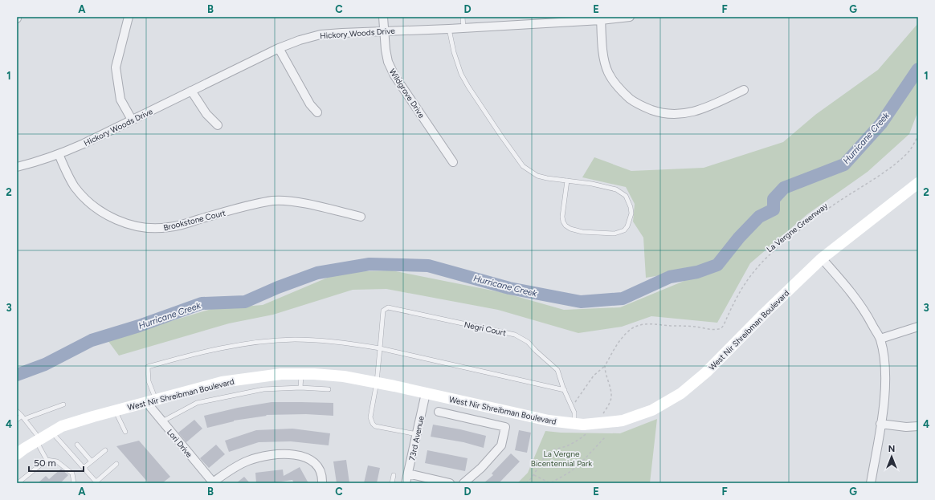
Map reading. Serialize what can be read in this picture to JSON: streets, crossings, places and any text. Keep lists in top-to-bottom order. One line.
{"streets":{"main road":["West Nir Shreibman Boulevard"],"street":["Hickory Woods Drive","Wildgrove Drive","Brookstone Court","73rd Avenue","Lori Drive"],"lane":["Negri Court"],"path":["La Vergne Greenway"]},"crossings":[["Hickory Woods Drive","Wildgrove Drive"],["Hickory Woods Drive","Brookstone Court"],["Negri Court","West Nir Shreibman Boulevard"],["West Nir Shreibman Boulevard","73rd Avenue"],["West Nir Shreibman Boulevard","Lori Drive"]],"water":["Hurricane Creek"],"parks":["La Vergne Bicentennial Park"],"scale_bar":"50 m","north":"top","grid":{"columns":["A","B","C","D","E","F","G"],"rows":["1","2","3","4"]}}
